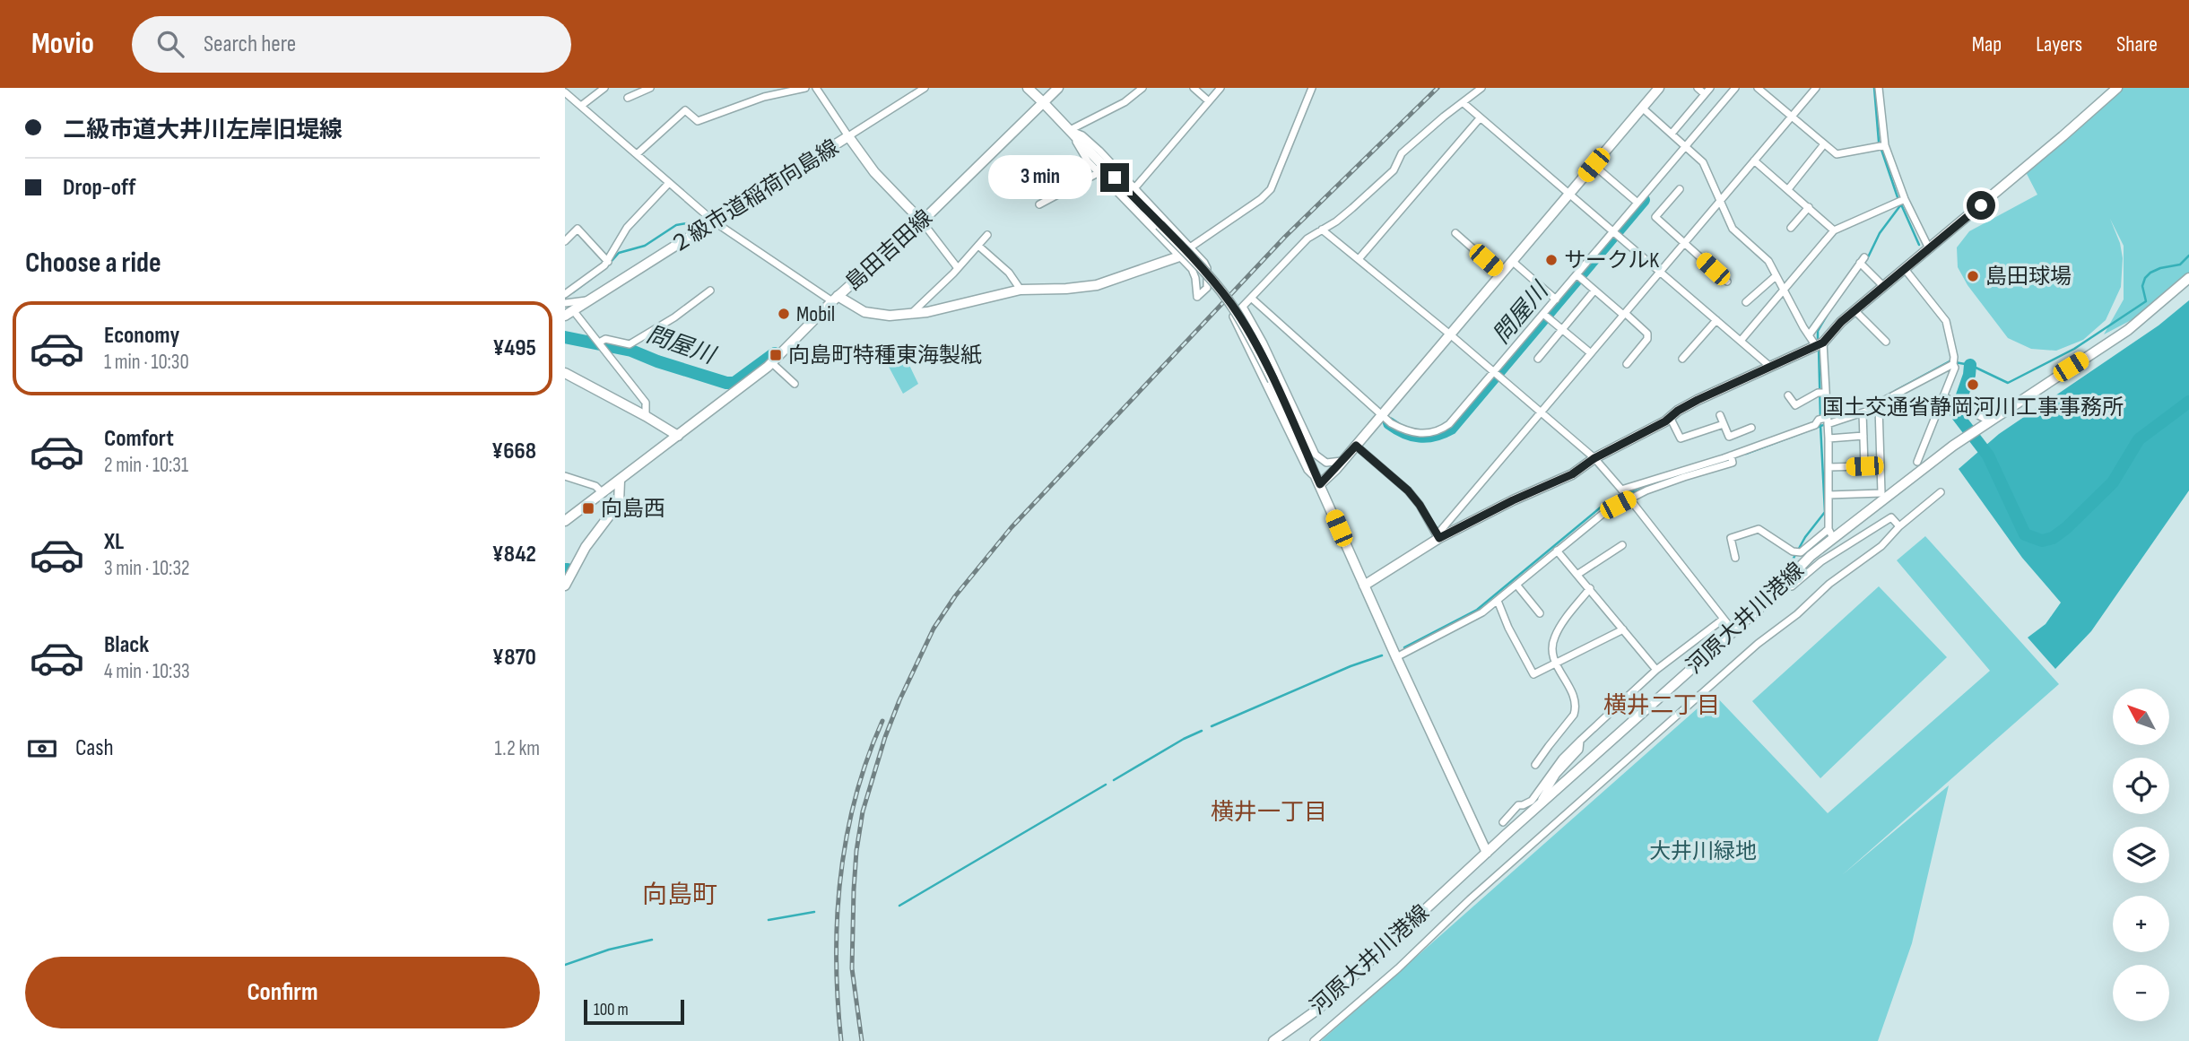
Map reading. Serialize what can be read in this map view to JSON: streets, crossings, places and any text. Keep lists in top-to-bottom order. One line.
{"streets":{"street":["２級市道稲荷向島線","島田吉田線","河原大井川港線"]},"crossings":[["２級市道稲荷向島線","島田吉田線"]],"districts":["横井二丁目","横井一丁目","向島町"],"water":["問屋川"],"parks":["大井川緑地"],"places":{"other":["サークルK","島田球場","Mobil","国土交通省静岡河川工事事務所"],"transit":["向島町特種東海製紙","向島西"]},"scale_bar":"100 m","north":"top left","page":{"header":"Movio","search":"Search here","nav":["Map","Layers","Share"],"banner":["二級市道大井川左岸旧堤線","Drop-off"],"bubble":"3 min","heading":"Choose a ride","list":[{"name":"Economy","note":"1 min · 10:30","value":"¥495"},{"name":"Comfort","note":"2 min · 10:31","value":"¥668"},{"name":"XL","note":"3 min · 10:32","value":"¥842"},{"name":"Black","note":"4 min · 10:33","value":"¥870"}],"map_buttons":["+","−"],"pay":["Cash","1.2 km"],"buttons":"Confirm","scale":"100 m"}}
